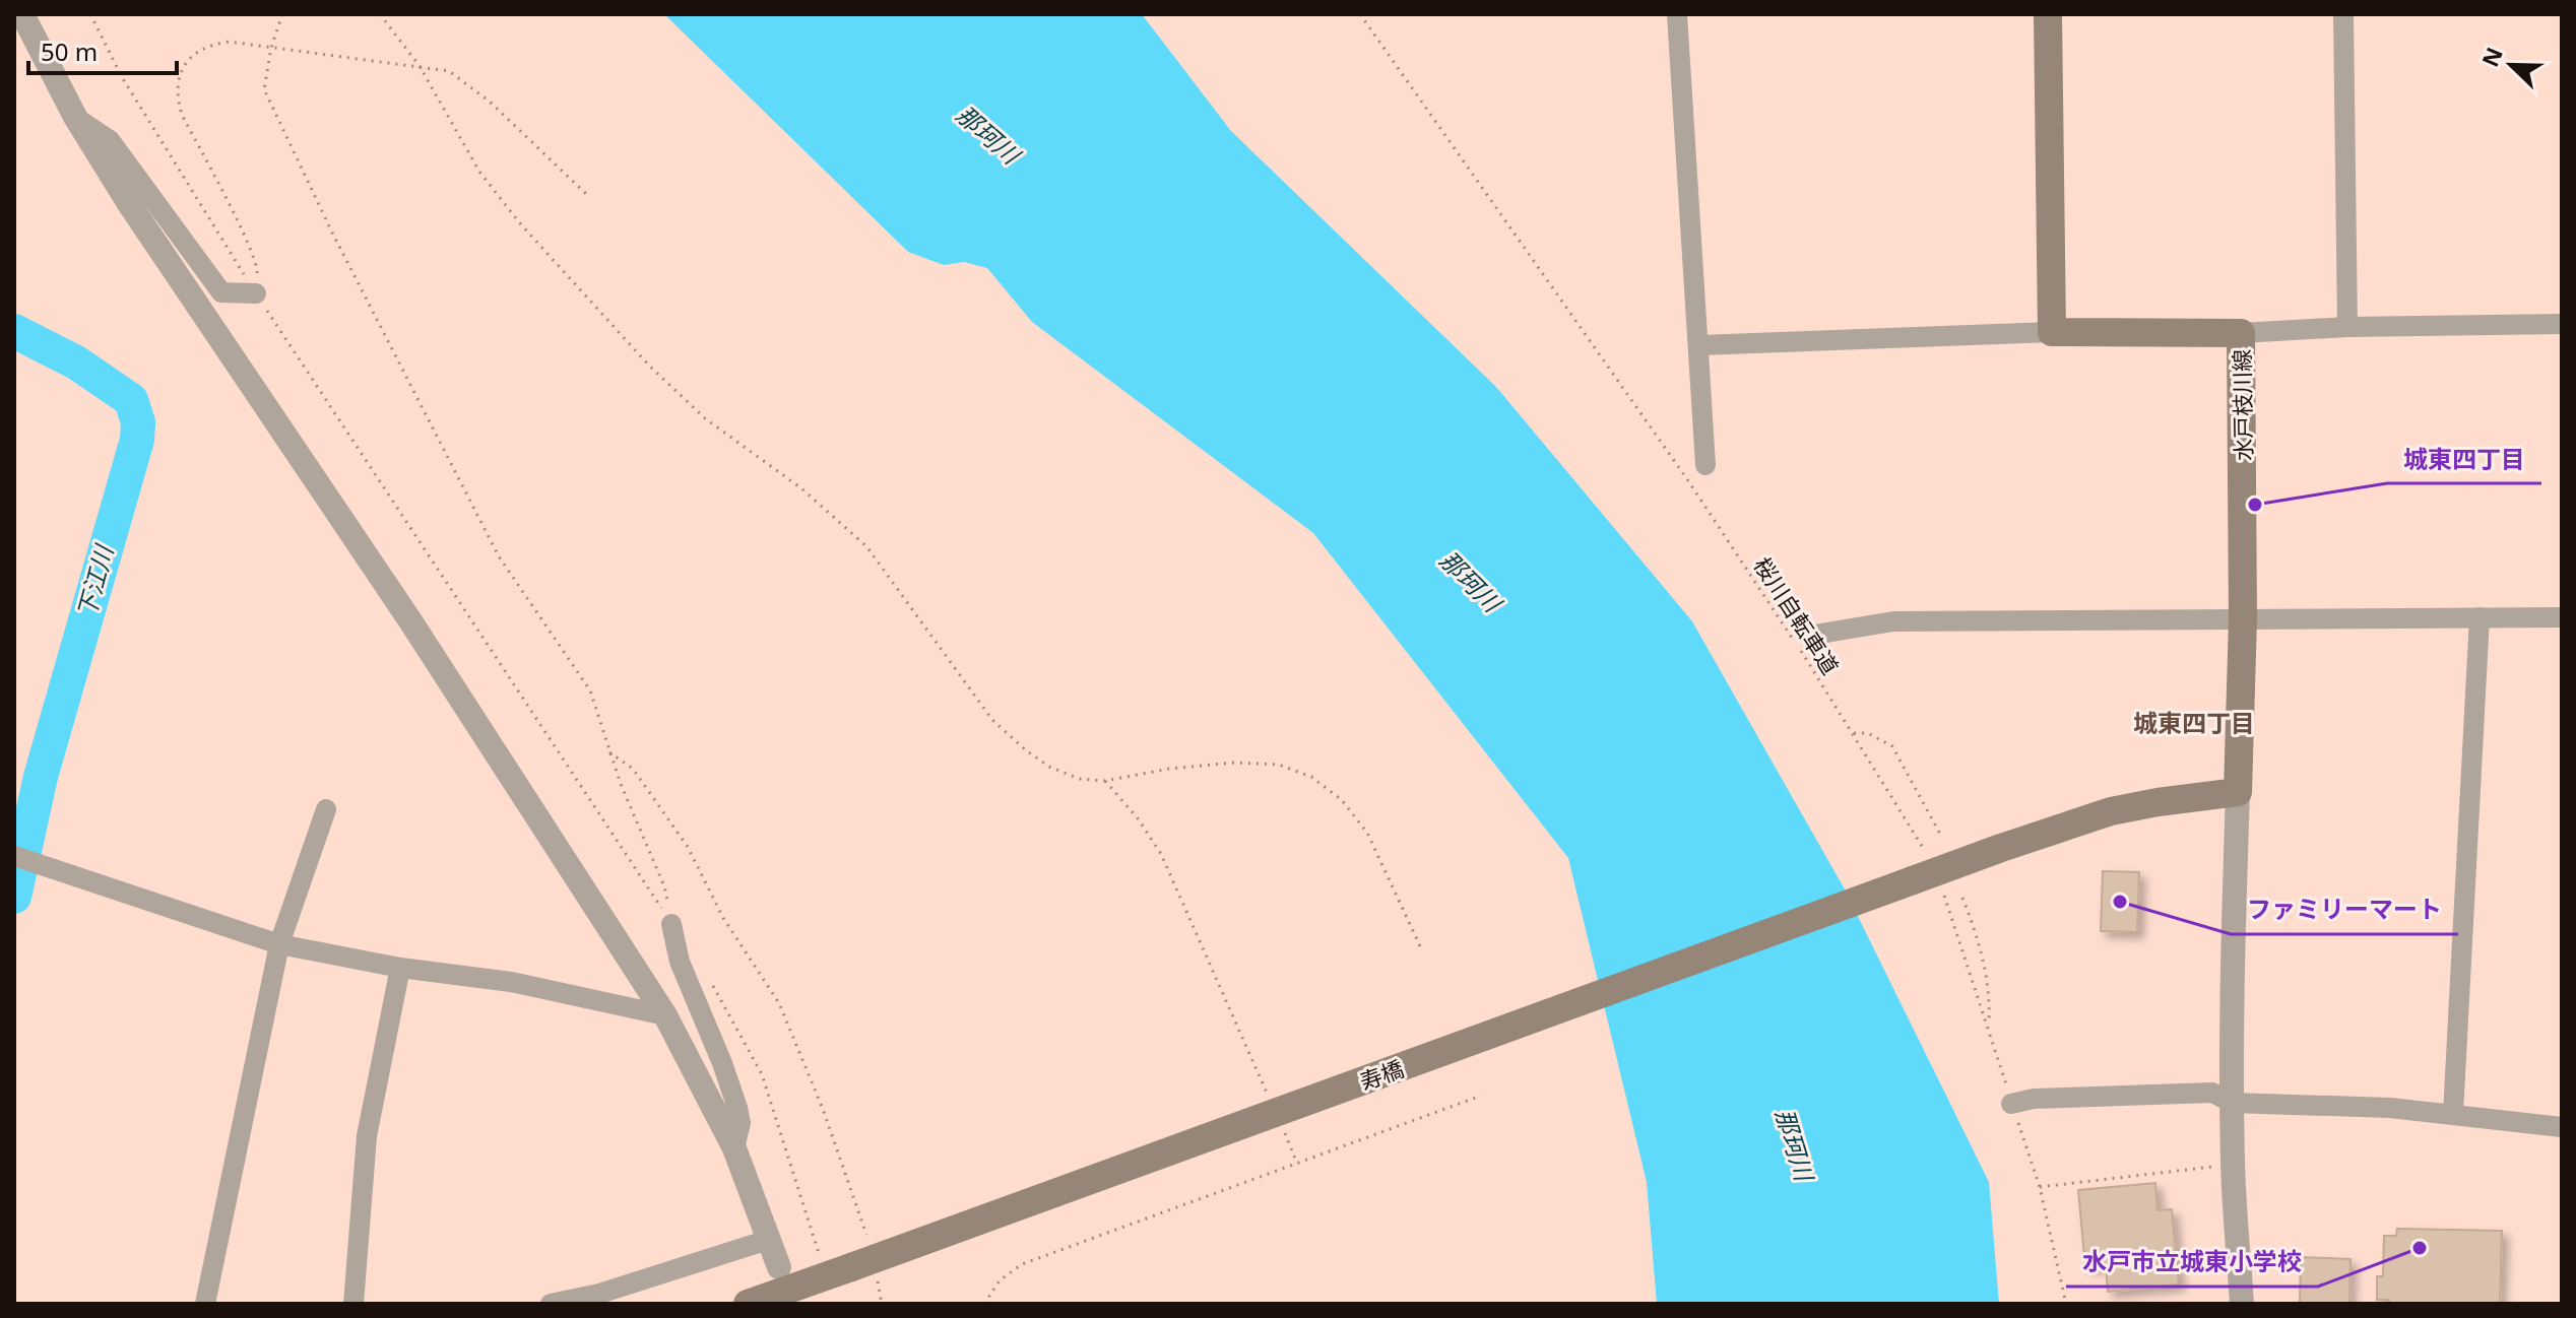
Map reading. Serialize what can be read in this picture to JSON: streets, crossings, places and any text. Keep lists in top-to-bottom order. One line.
{"streets":{"main road":["水戸枝川線","寿橋"],"path":["桜川自転車道"]},"crossings":[["桜川自転車道","寿橋"]],"districts":["城東四丁目"],"water":["那珂川","下江川"],"places":["城東四丁目","ファミリーマート","水戸市立城東小学校"],"scale_bar":"50 m","north":"top left"}
